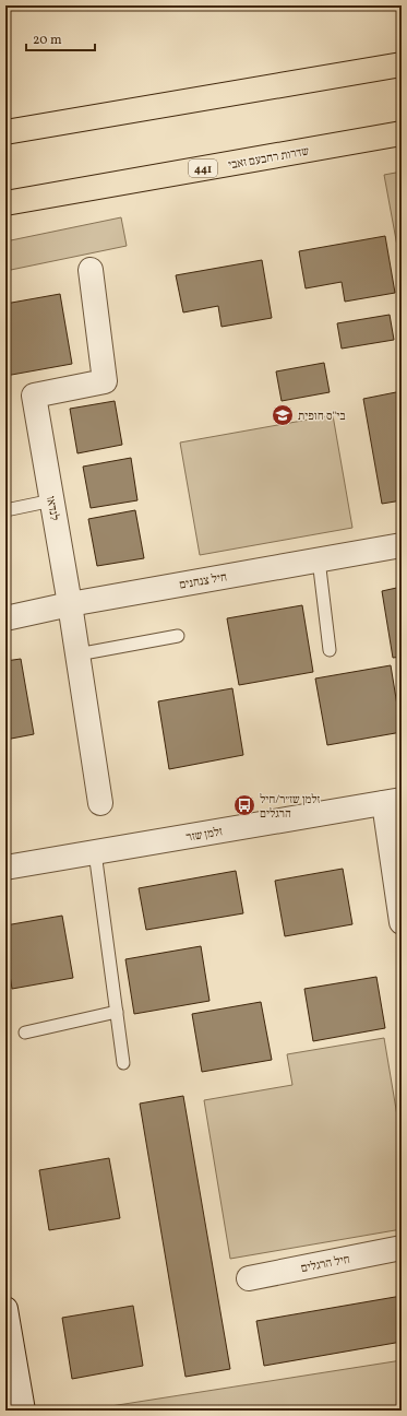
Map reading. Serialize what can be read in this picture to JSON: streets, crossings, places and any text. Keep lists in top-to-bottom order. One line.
{"streets":{"main road":["שדרות רחבעם זאבי","441"],"street":["לנדאו","חיל צנחנים","זלמן שזר","חיל הרגלים"]},"crossings":[["לנדאו","חיל צנחנים"]],"places":{"school or university":["בי\"ס חופית"],"bus stop":["זלמן שז״ר/חיל הרגלים"]},"scale_bar":"20 m"}
